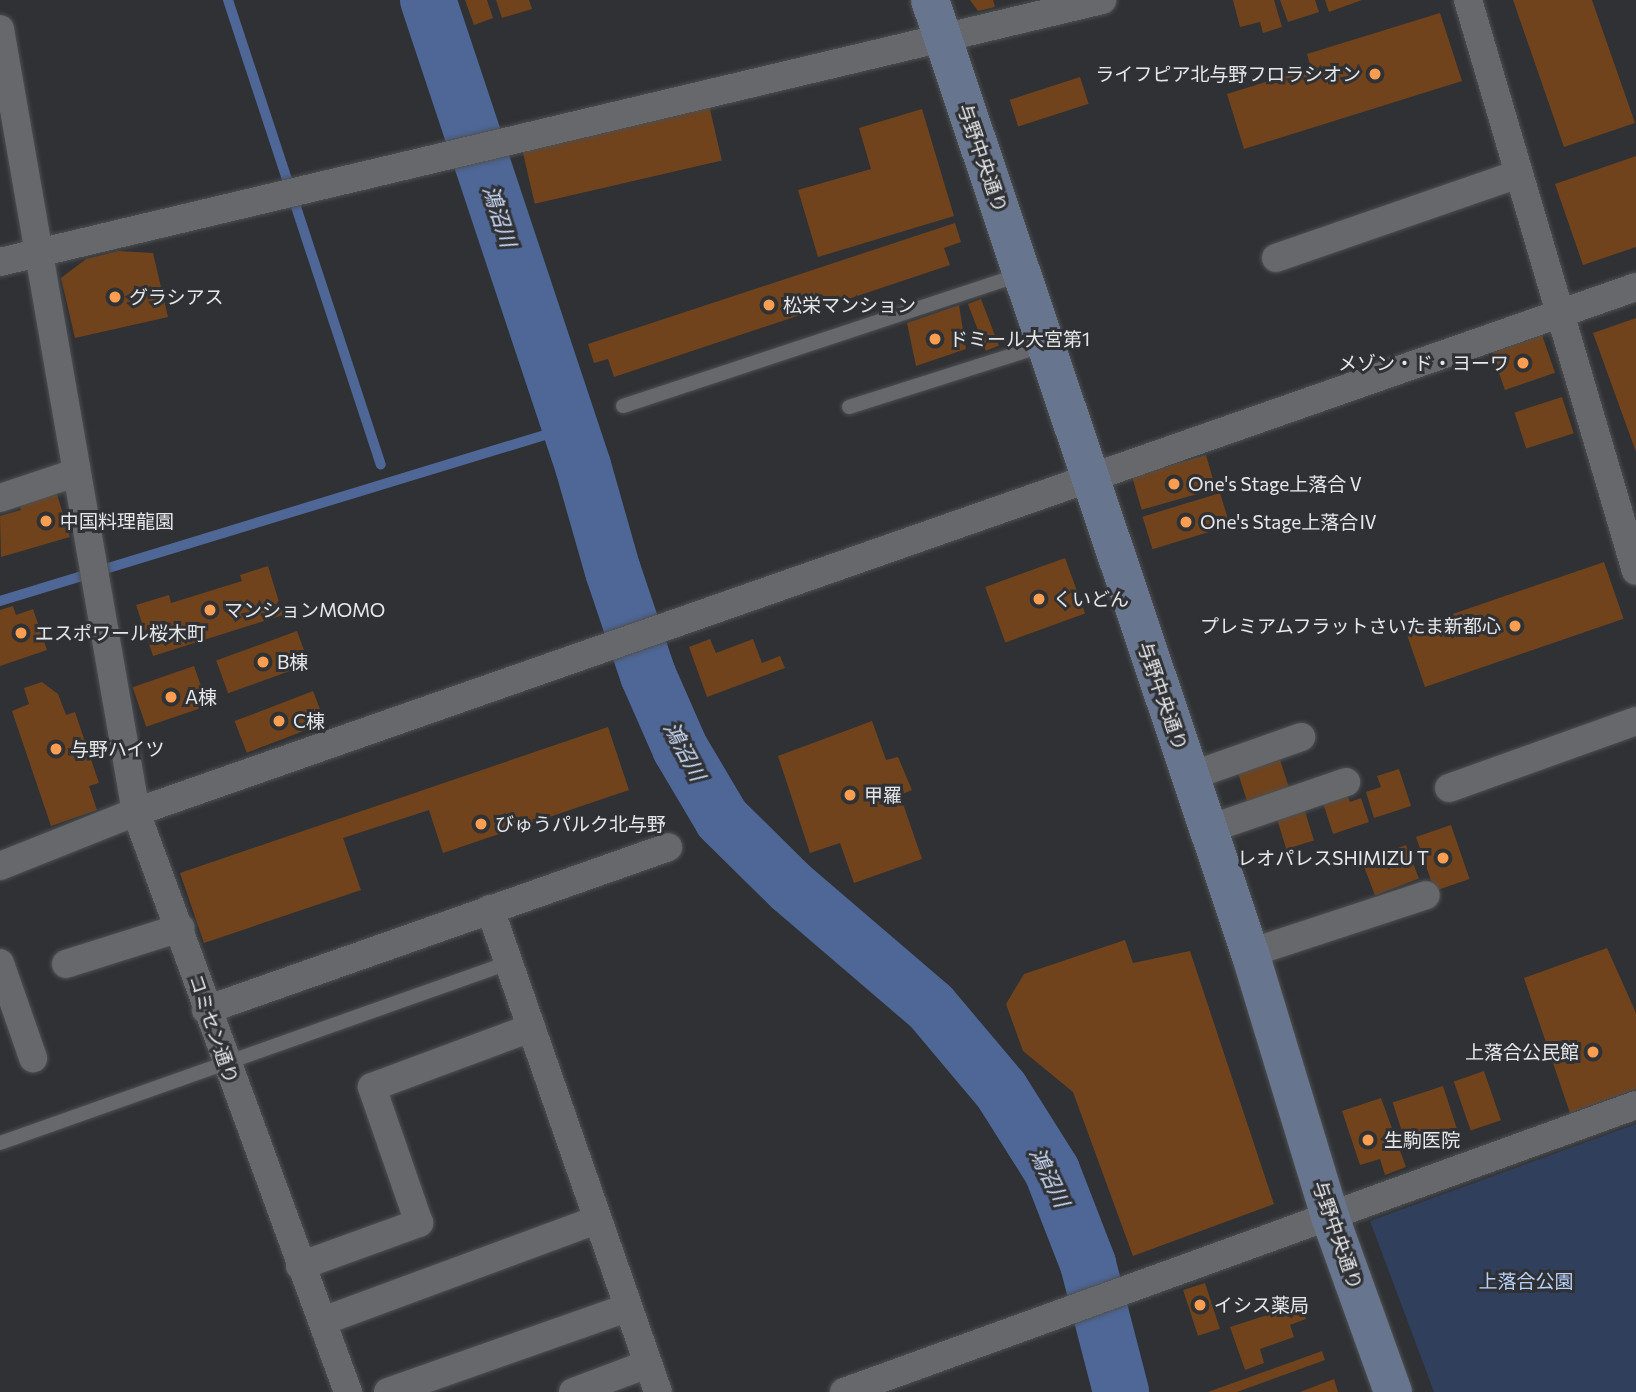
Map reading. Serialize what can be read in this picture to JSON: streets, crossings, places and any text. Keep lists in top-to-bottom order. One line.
{"streets":{"street":["与野中央通り","コミセン通り"]},"water":["鴻沼川"],"parks":["上落合公園"],"places":["ライフピア北与野フロラシオン","グラシアス","松栄マンション","ドミール大宮第1","メゾン・ド・ヨーワ","One's Stage上落合Ⅴ","中国料理龍園","One's Stage上落合Ⅳ","くいどん","マンションMOMO","プレミアムフラットさいたま新都心","エスポワール桜木町","B棟","A棟","C棟","与野ハイツ","甲羅","びゅうパルク北与野","レオパレスSHIMIZU T","上落合公民館","生駒医院","イシス薬局"]}
